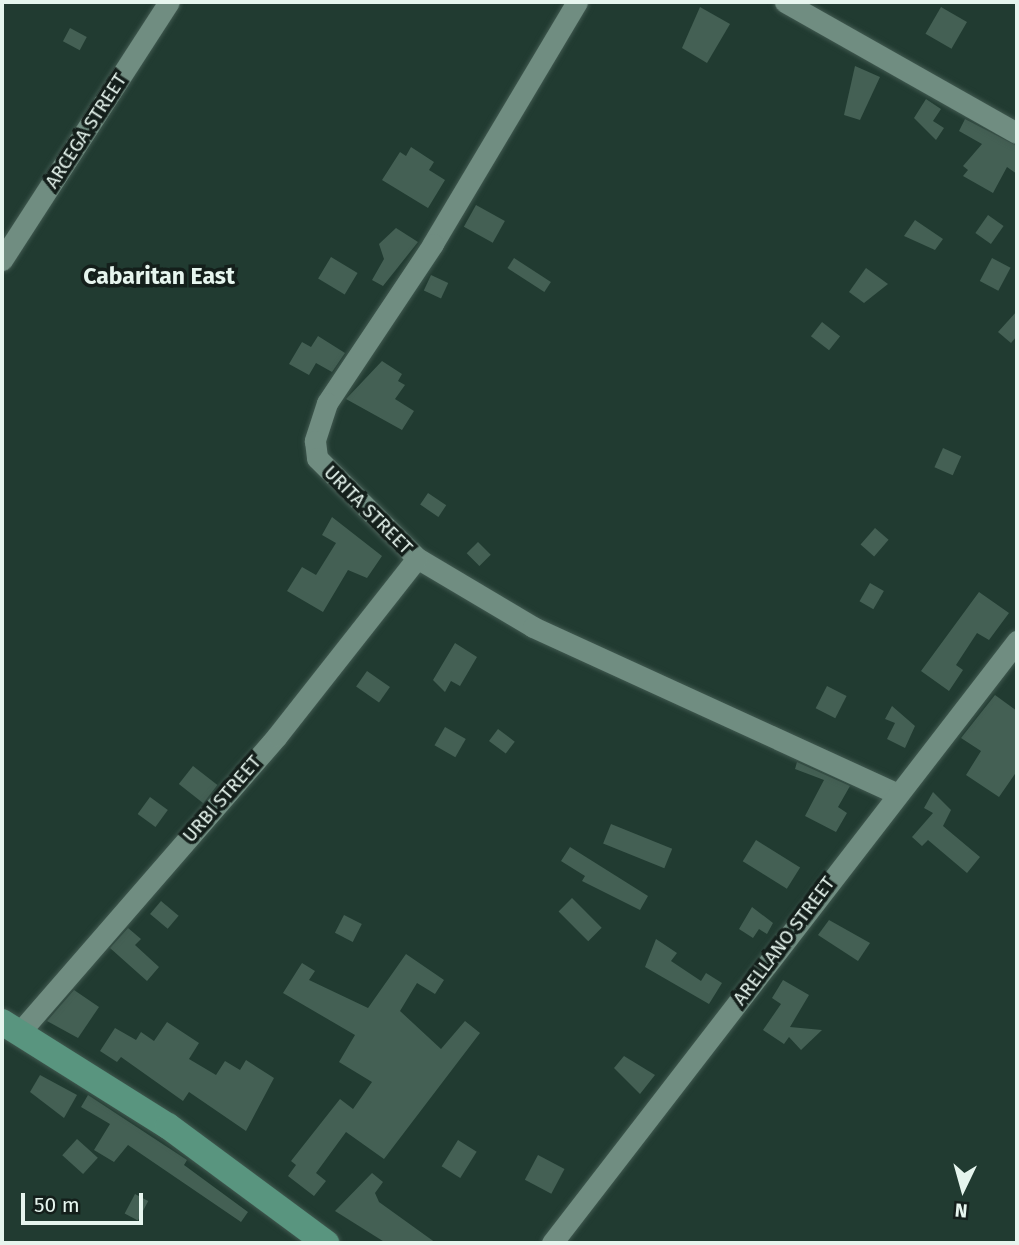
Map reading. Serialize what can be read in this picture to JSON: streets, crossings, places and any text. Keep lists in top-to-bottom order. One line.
{"streets":{"street":["ARCEGA STREET","URITA STREET","URBI STREET","ARELLANO STREET"]},"crossings":[["URITA STREET","URBI STREET"],["URITA STREET","ARELLANO STREET"]],"districts":["Cabaritan East"],"scale_bar":"50 m","north":"bottom"}
